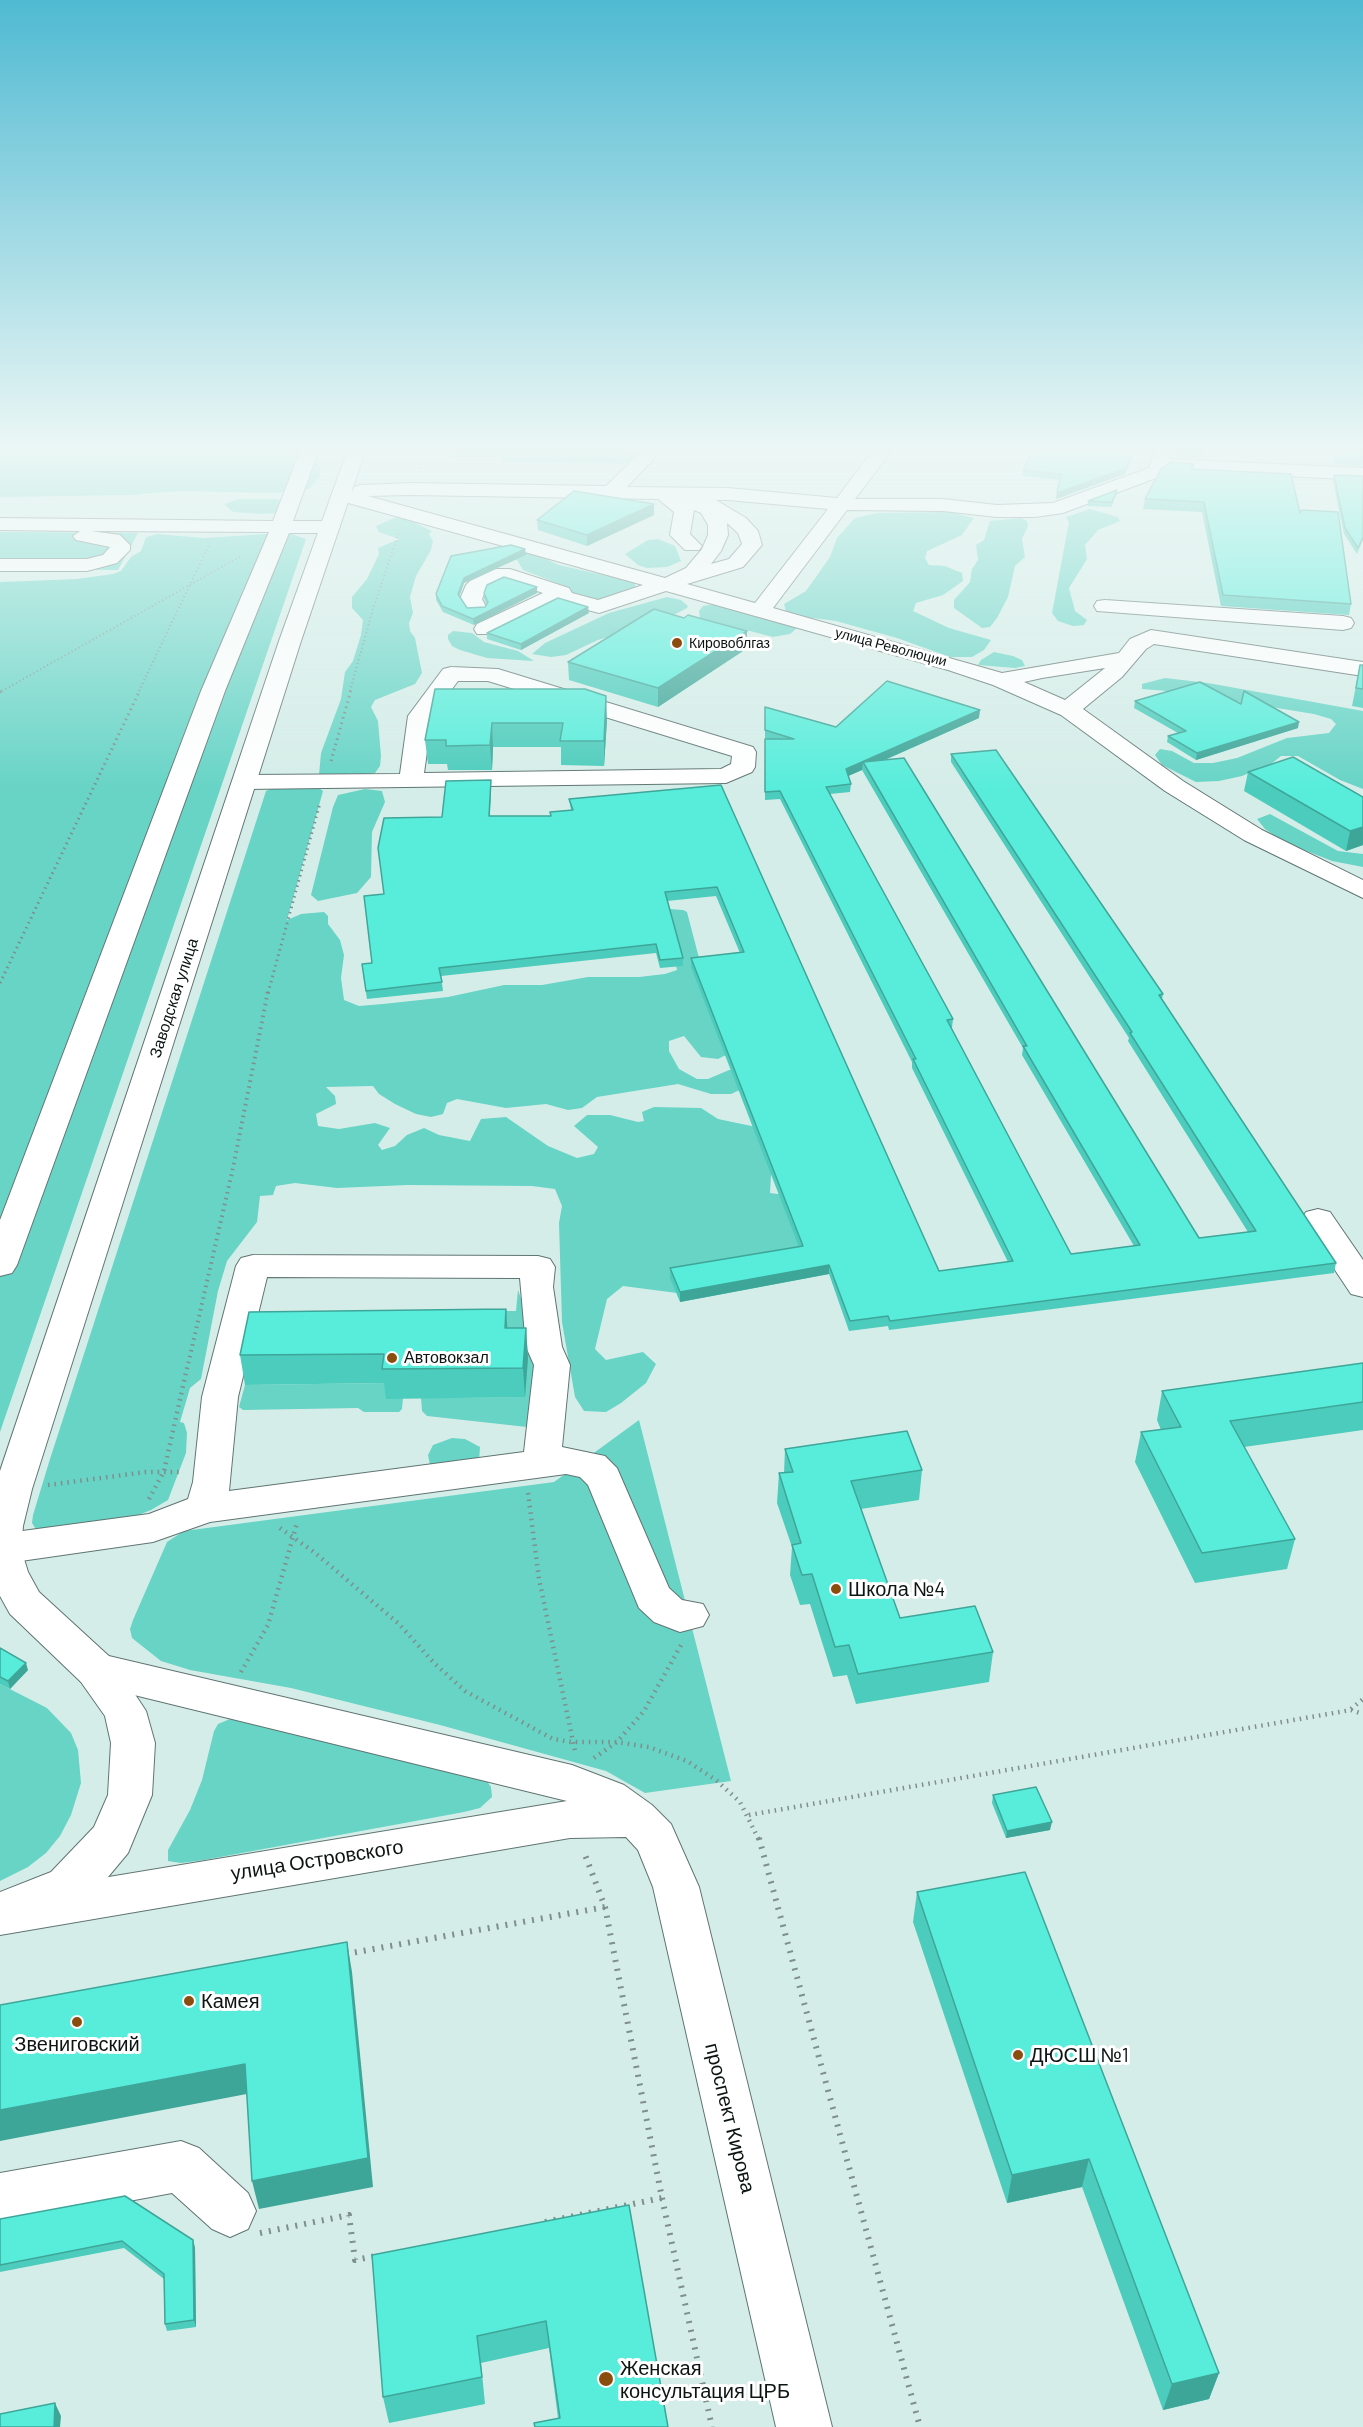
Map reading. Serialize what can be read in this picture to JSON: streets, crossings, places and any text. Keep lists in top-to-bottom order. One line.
{"streets":{"street":["улица Революции","Заводская улица","улица Островского","проспект Кирова"]},"crossings":[["улица Островского","проспект Кирова"]],"places":["Кировоблгаз","Автовокзал","Школа №4","Камея","Звениговский","ДЮСШ №1","Женская консультация ЦРБ"]}
